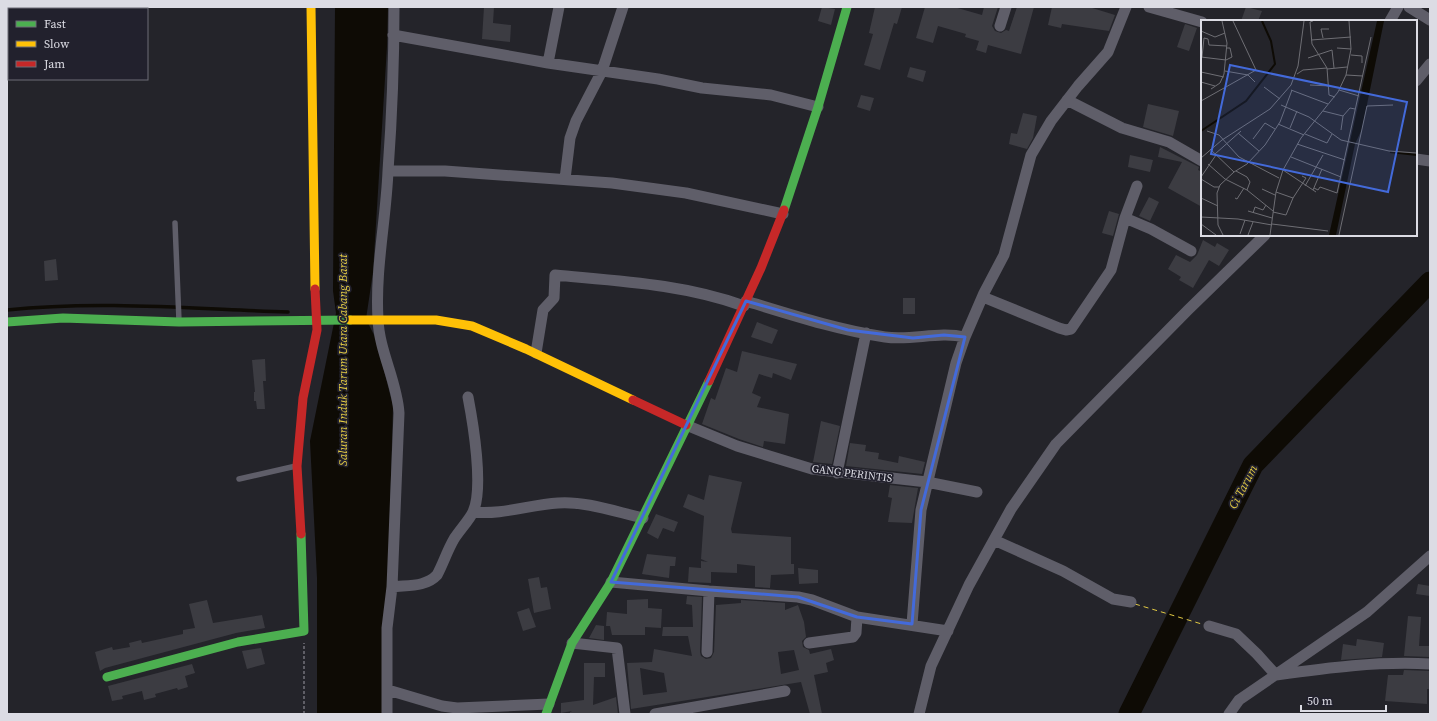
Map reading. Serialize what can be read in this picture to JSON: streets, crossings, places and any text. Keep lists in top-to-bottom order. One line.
{"streets":{"street":["GANG PERINTIS"]},"water":["Saluran Induk Tarum Utara Cabang Barat","Ci Tarum"],"legend":["Fast","Slow","Jam"],"scale_bar":"50 m"}
